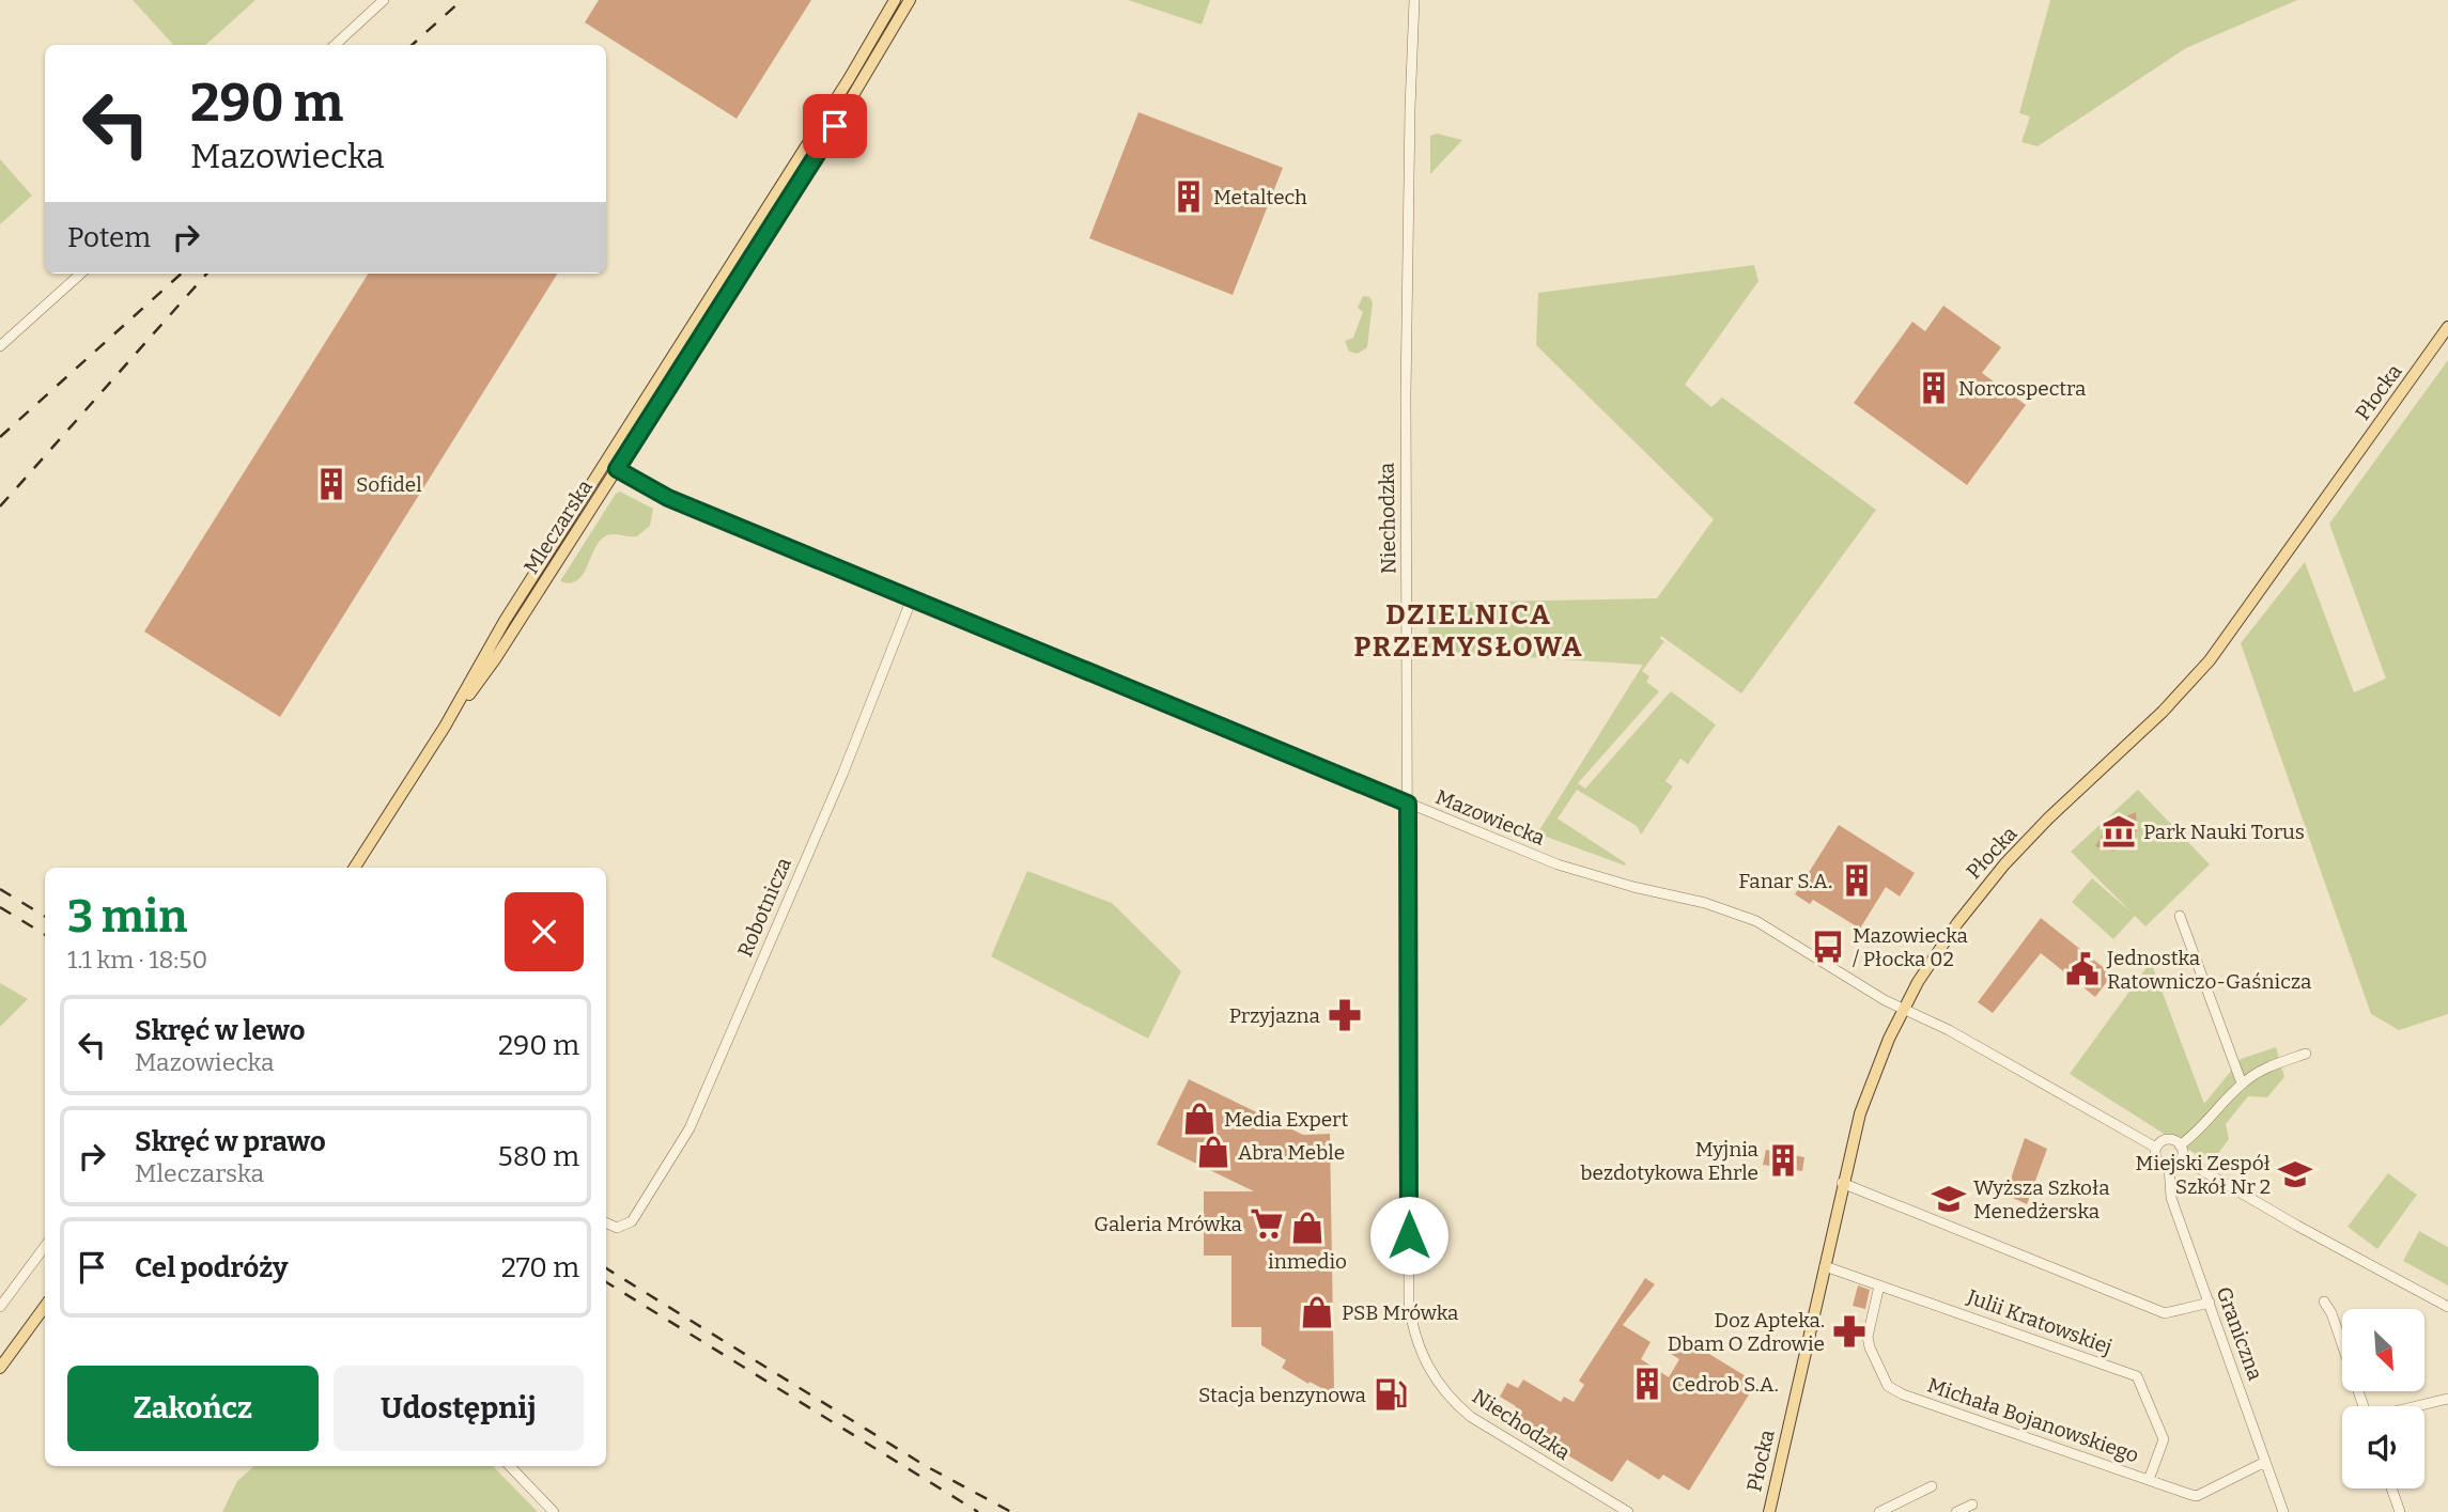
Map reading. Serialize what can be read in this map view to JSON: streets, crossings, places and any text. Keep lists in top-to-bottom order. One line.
{"streets":{"main road":["Płocka","Mleczarska"],"street":["Niechodzka","Mazowiecka","Robotnicza","Julii Kratowskiej","Graniczna","Michała Bojanowskiego"]},"crossings":[["Płocka","Mazowiecka"],["Płocka","Julii Kratowskiej"],["Niechodzka","Mazowiecka"],["Mleczarska","Mazowiecka"],["Mazowiecka","Robotnicza"],["Julii Kratowskiej","Michała Bojanowskiego"],["Graniczna","Michała Bojanowskiego"]],"districts":["DZIELNICA PRZEMYSŁOWA"],"places":{"building":["Metaltech","Norcospectra","Sofidel","Fanar S.A.","Myjnia bezdotykowa Ehrle","Cedrob S.A."],"museum":["Park Nauki Torus"],"bus stop":["Mazowiecka / Płocka 02"],"public building":["Jednostka Ratowniczo-Gaśnicza"],"pharmacy":["Przyjazna","Doz Apteka. Dbam O Zdrowie"],"shop":["Media Expert","Abra Meble","inmedio","PSB Mrówka"],"school or university":["Miejski Zespół Szkół Nr 2","Wyższa Szkoła Menedżerska"],"supermarket":["Galeria Mrówka"],"fuel station":["Stacja benzynowa"]},"north":"bottom right","page":{"turn":["290 m","Mazowiecka"],"then":"Potem","heading":["3 min","1.1 km · 18:50"],"list":[{"name":"Skręć w lewo","note":"Mazowiecka","value":"290 m"},{"name":"Skręć w prawo","note":"Mleczarska","value":"580 m"},{"name":"Cel podróży","value":"270 m"}],"buttons":["Zakończ","Udostępnij"]}}
